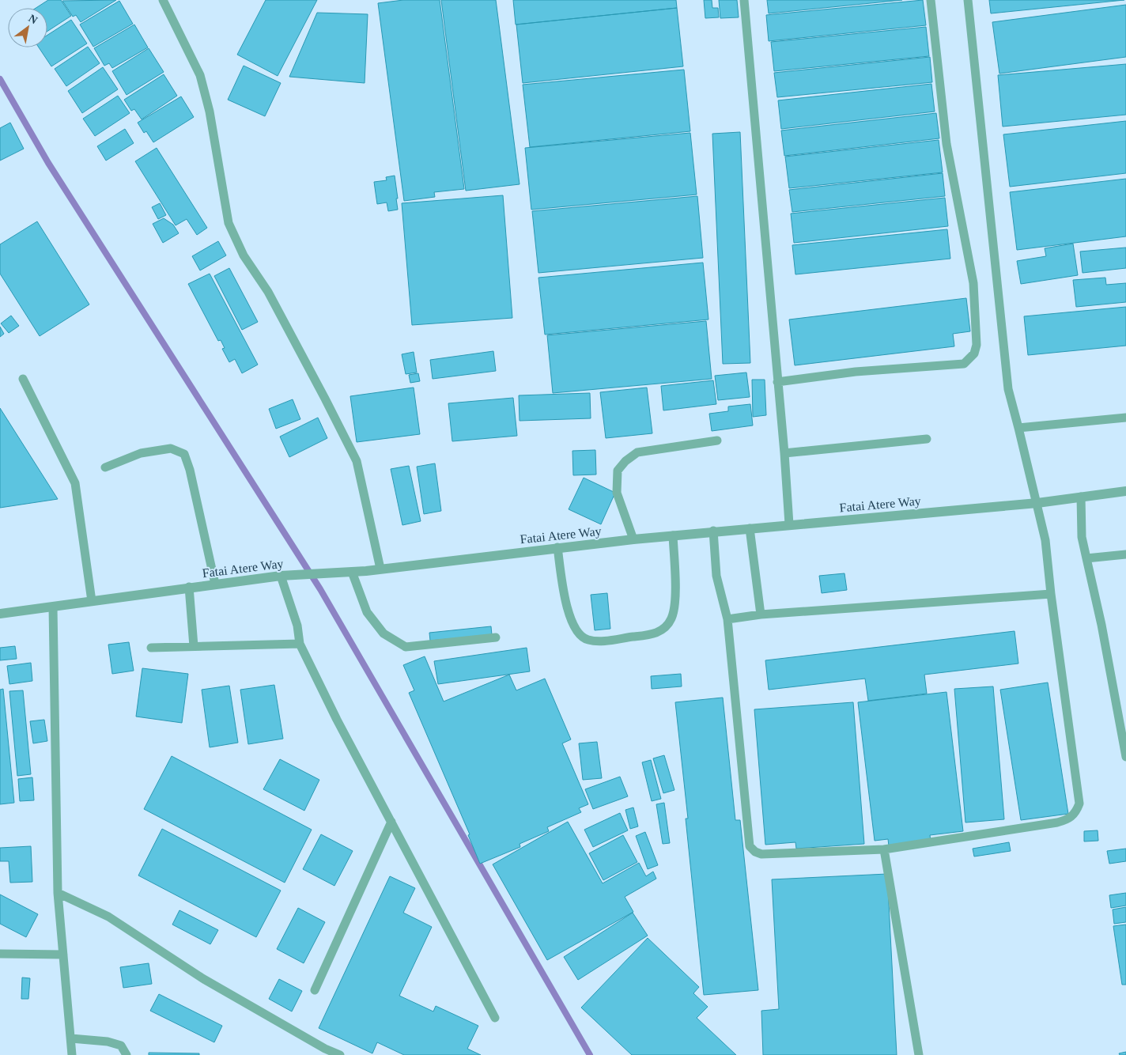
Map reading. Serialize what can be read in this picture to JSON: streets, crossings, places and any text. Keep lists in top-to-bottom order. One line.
{"streets":{"street":["Fatai Atere Way"]},"north":"top right"}
